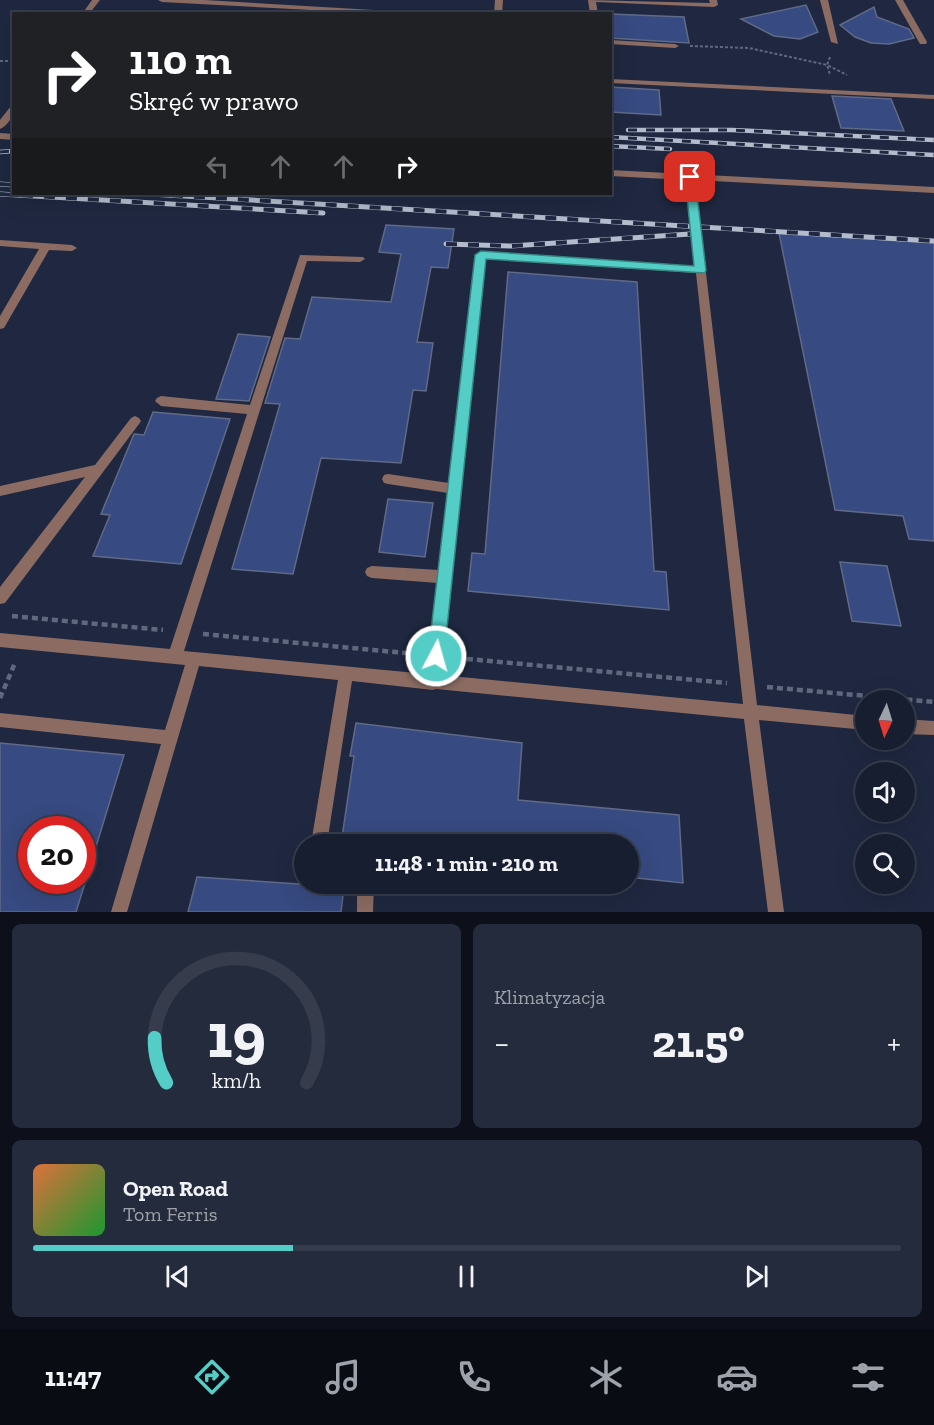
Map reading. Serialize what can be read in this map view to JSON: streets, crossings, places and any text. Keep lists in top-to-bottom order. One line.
{"north":"bottom","page":{"turn":["110 m","Skręć w prawo"],"limit":"20","trip":"11:48 · 1 min · 210 m","tile":"Klimatyzacja","heat":["−","21.5°","+"],"song":["Open Road","Tom Ferris"],"tabs":"11:47","gauge":["19","km/h"]}}
